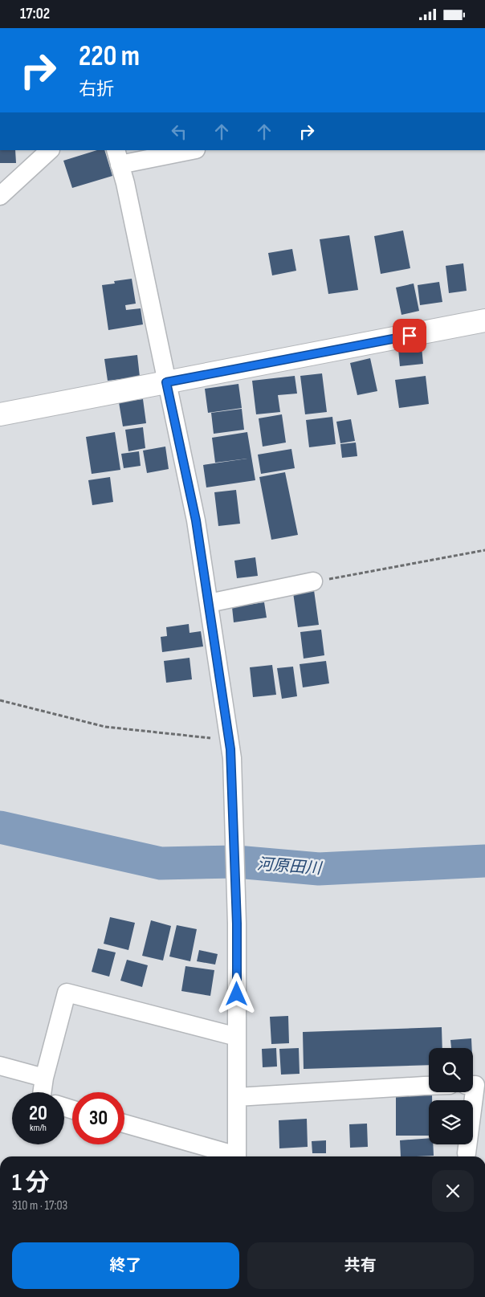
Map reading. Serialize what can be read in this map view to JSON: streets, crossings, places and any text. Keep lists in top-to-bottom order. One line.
{"water":["河原田川"],"page":{"status":"17:02","turn":["220 m","右折"],"speed":"20 km/h","limit":"30","heading":["1 分","310 m · 17:03"],"buttons":["終了","共有"]}}
